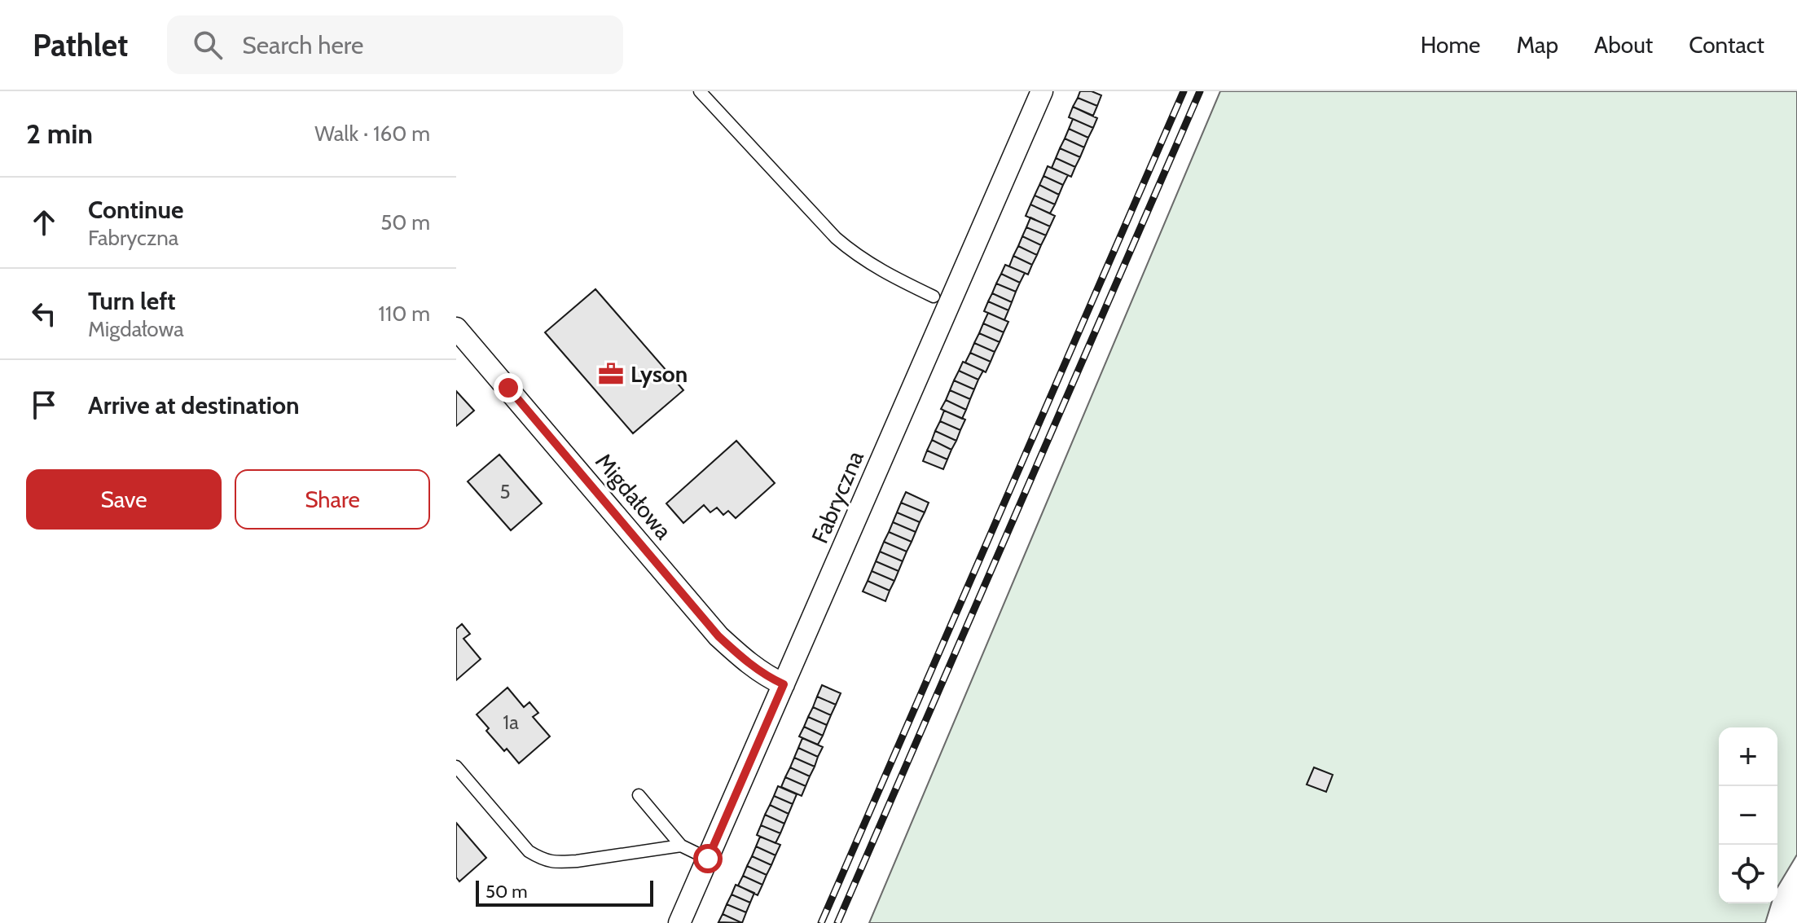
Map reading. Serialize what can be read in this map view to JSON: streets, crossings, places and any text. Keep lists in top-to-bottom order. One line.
{"streets":{"street":["Migdałowa","Fabryczna"]},"crossings":[["Migdałowa","Fabryczna"]],"places":{"office":["Lyson"]},"house_numbers":["5","1a"],"scale_bar":"50 m","page":{"header":"Pathlet","search":"Search here","nav":["Home","Map","About","Contact"],"heading":["2 min","Walk · 160 m"],"list":[["Continue","Fabryczna","50 m"],["Turn left","Migdałowa","110 m"],"Arrive at destination"],"buttons":["Save","Share"],"map_buttons":["+","−"],"scale":"50 m"}}
